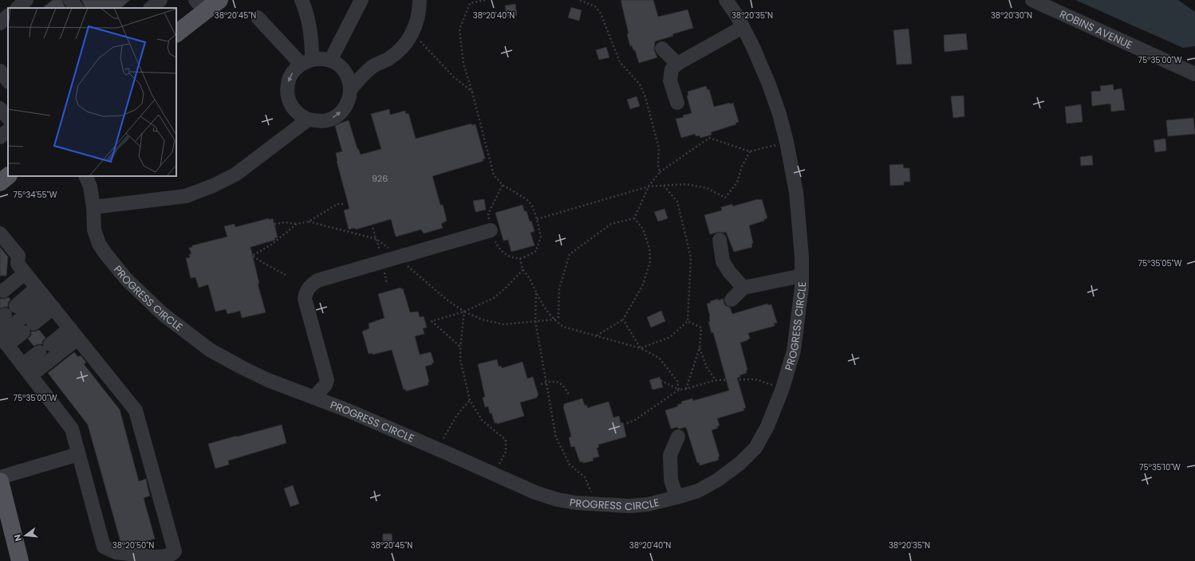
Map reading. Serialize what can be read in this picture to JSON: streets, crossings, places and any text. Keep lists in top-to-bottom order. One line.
{"streets":{"street":["ROBINS AVENUE","PROGRESS CIRCLE"]},"house_numbers":["926"],"north":"left","coordinates":["38°20'45\"N","38°20'40\"N","38°20'35\"N","38°20'30\"N","75°35'00\"W","75°34'55\"W","75°35'05\"W","75°35'10\"W","38°20'50\"N"]}
